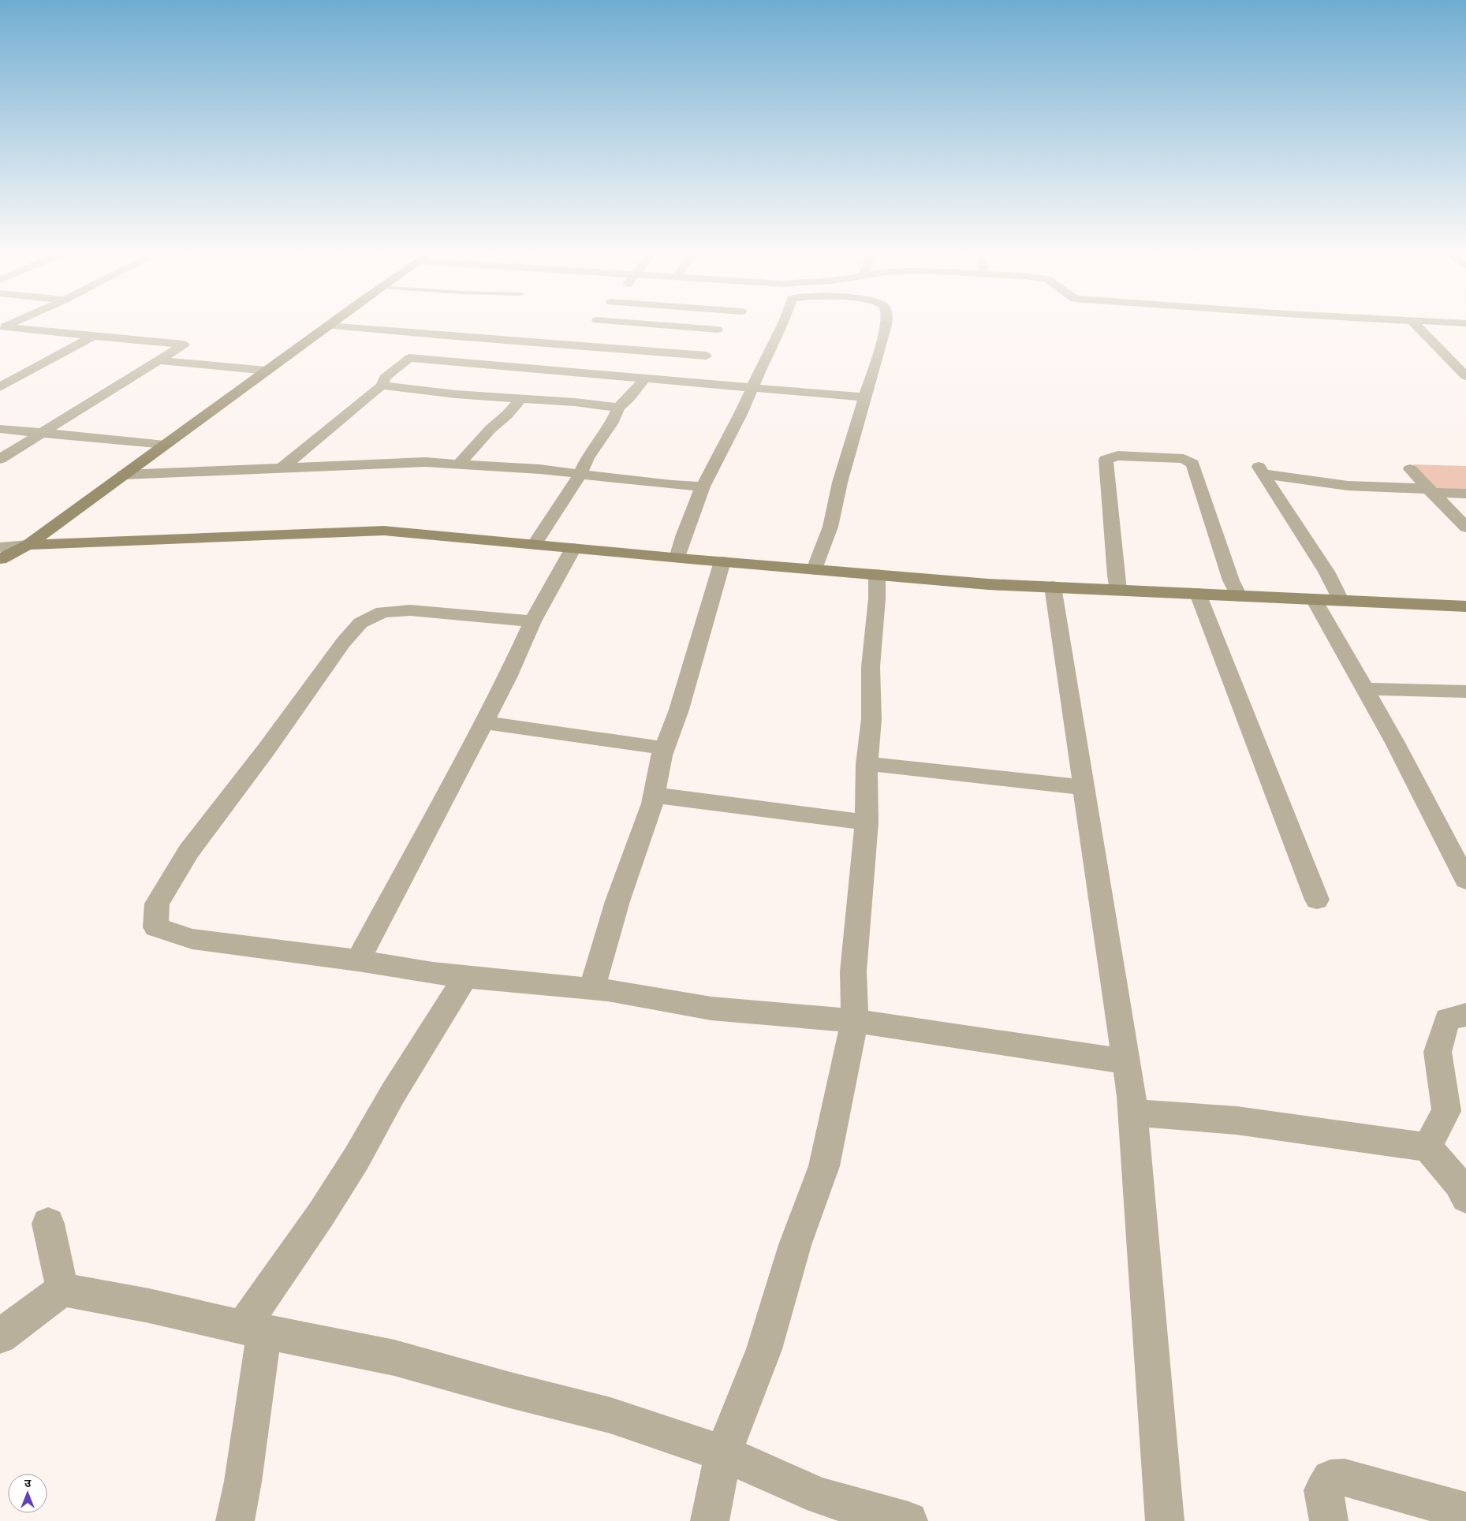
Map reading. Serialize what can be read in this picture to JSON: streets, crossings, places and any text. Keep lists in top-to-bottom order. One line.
{"north":"top"}
